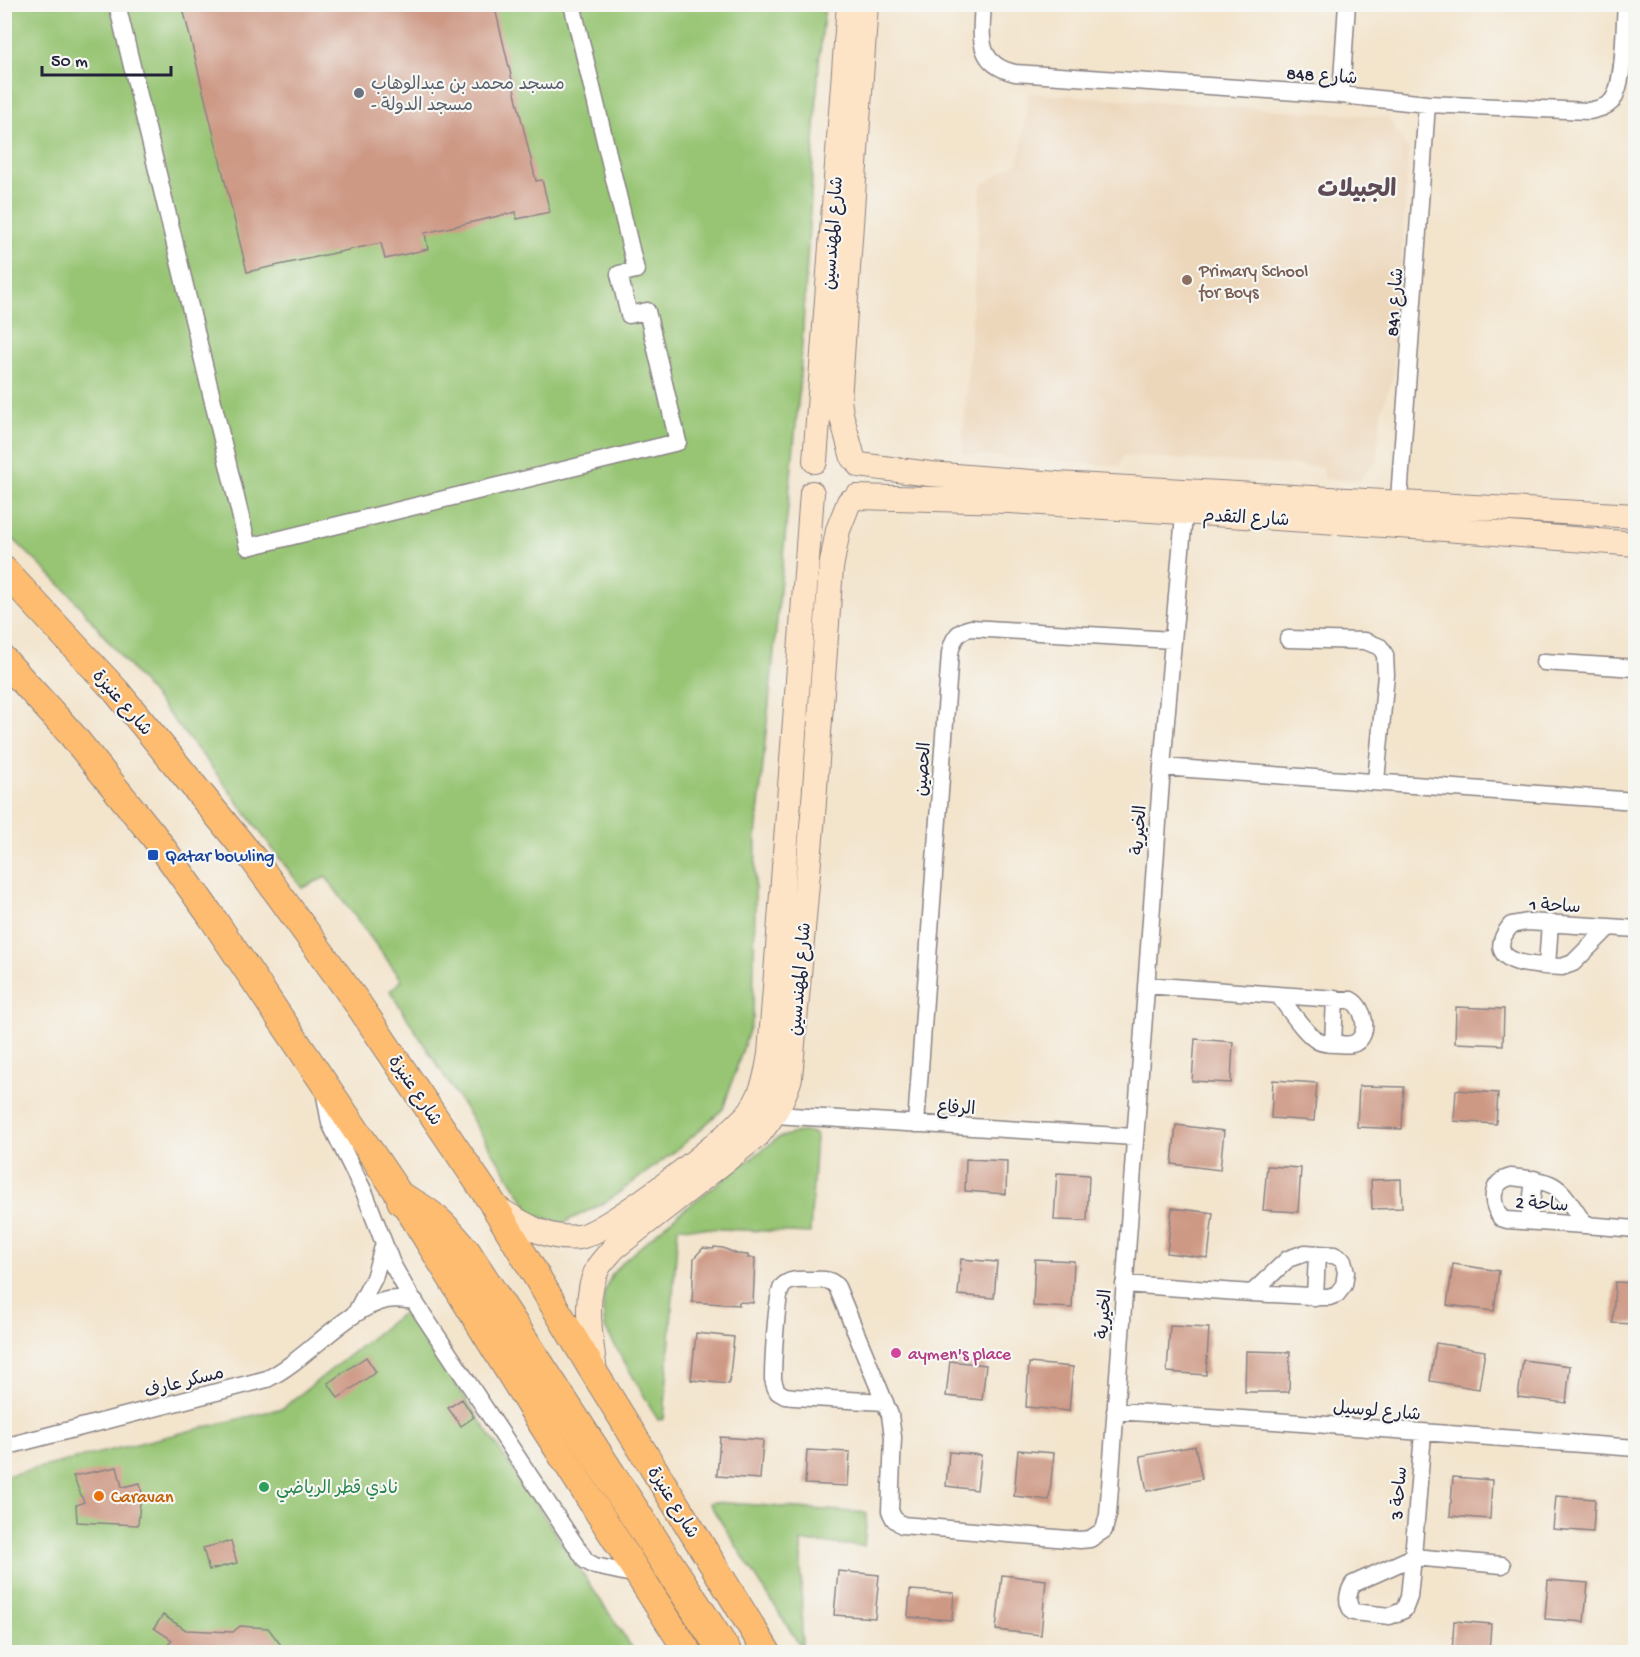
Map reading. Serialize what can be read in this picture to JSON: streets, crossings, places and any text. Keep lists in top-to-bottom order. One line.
{"streets":{"main road":["شارع عنيزة"],"street":["شارع 848","شارع المهندسين","شارع 841","شارع التقدم","الحصين","الخيرية","ساحة 1","الرفاع","ساحة 2","مسكر عارف","شارع لوسيل","ساحة 3"]},"crossings":[["شارع 848","شارع 841"],["شارع المهندسين","شارع التقدم"],["شارع المهندسين","شارع عنيزة"],["شارع المهندسين","الرفاع"],["شارع 841","شارع التقدم"],["شارع التقدم","الخيرية"],["الحصين","الخيرية"],["الحصين","الرفاع"],["الخيرية","الرفاع"],["الخيرية","شارع لوسيل"],["شارع لوسيل","ساحة 3"]],"districts":["الجبيلات"],"places":{"other":["مسجد محمد بن عبدالوهاب - مسجد الدولة","Primary School for Boys","aymen's place","نادي قطر الرياضي","Caravan"],"transit":["Qatar bowling"]},"scale_bar":"50 m"}
